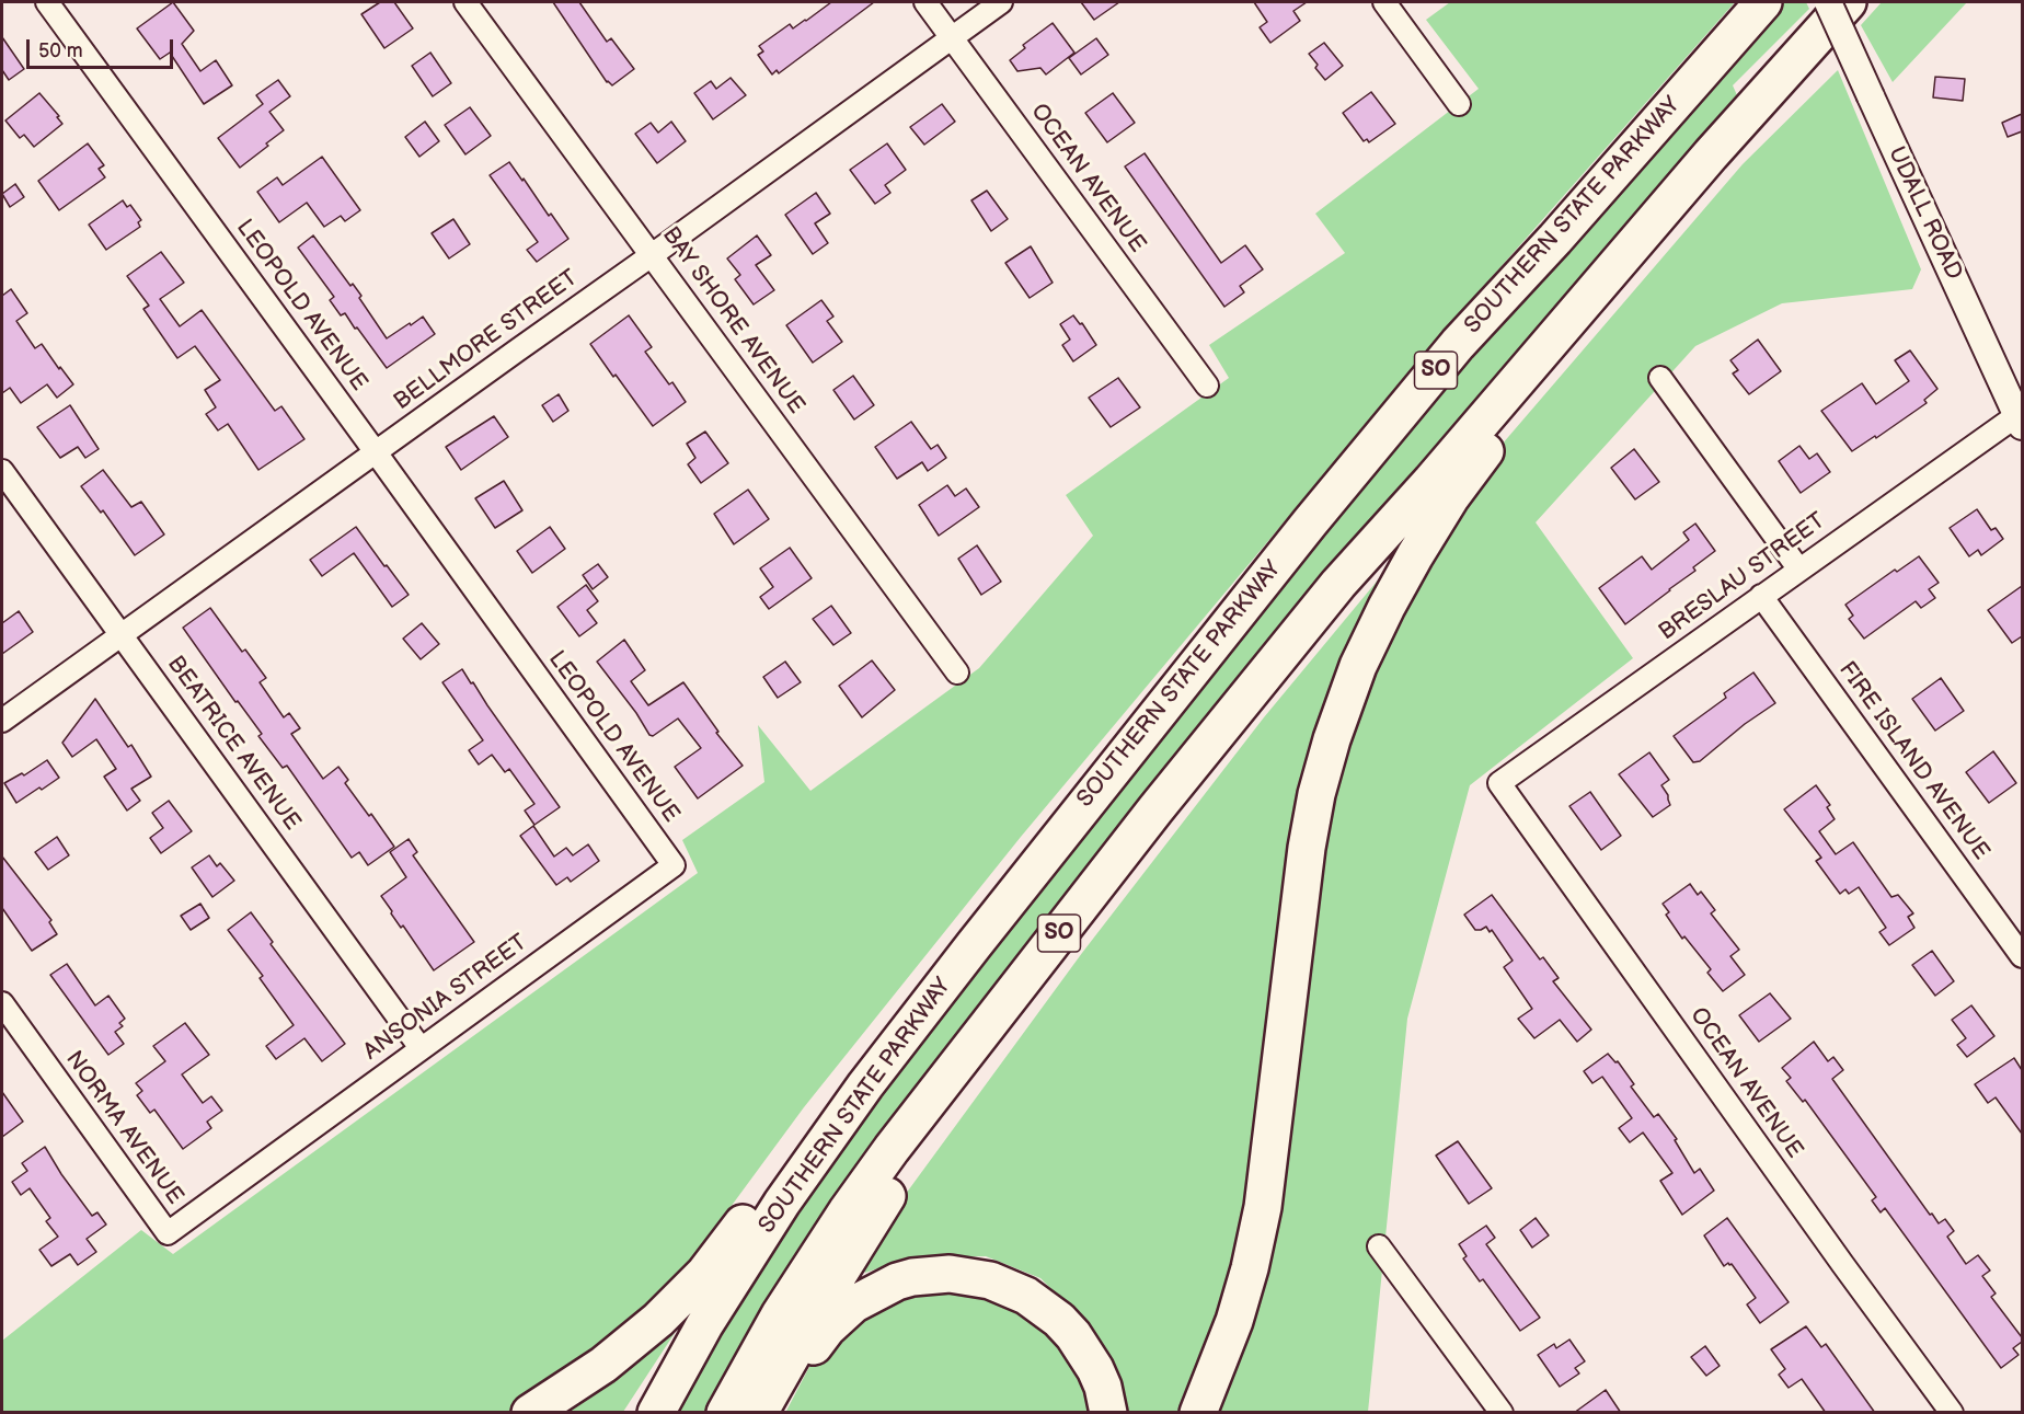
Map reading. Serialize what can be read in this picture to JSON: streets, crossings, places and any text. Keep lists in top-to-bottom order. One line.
{"streets":{"highway":["SOUTHERN STATE PARKWAY","SO"],"street":["OCEAN AVENUE","UDALL ROAD","LEOPOLD AVENUE","BAY SHORE AVENUE","BELLMORE STREET","BRESLAU STREET","BEATRICE AVENUE","FIRE ISLAND AVENUE","ANSONIA STREET","NORMA AVENUE"]},"crossings":[["OCEAN AVENUE","BELLMORE STREET"],["OCEAN AVENUE","BRESLAU STREET"],["UDALL ROAD","BRESLAU STREET"],["LEOPOLD AVENUE","BELLMORE STREET"],["LEOPOLD AVENUE","ANSONIA STREET"],["BAY SHORE AVENUE","BELLMORE STREET"],["BELLMORE STREET","BEATRICE AVENUE"],["BRESLAU STREET","FIRE ISLAND AVENUE"],["BEATRICE AVENUE","ANSONIA STREET"],["ANSONIA STREET","NORMA AVENUE"]],"scale_bar":"50 m"}
